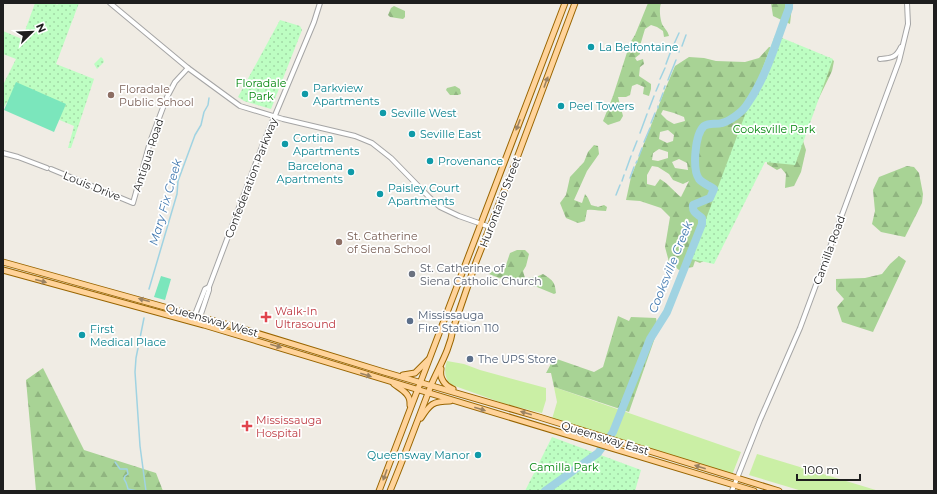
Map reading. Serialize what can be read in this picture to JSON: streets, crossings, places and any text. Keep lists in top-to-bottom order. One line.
{"streets":{"main road":["Hurontario Street","Queensway West","Queensway East"],"street":["Antigua Road","Confederation Parkway","Louis Drive","Camilla Road"]},"crossings":[["Antigua Road","Louis Drive"],["Confederation Parkway","Queensway West"],["Hurontario Street","Queensway West"],["Hurontario Street","Queensway East"],["Camilla Road","Queensway East"],["Queensway West","Queensway East"]],"water":["Mary Fix Creek","Cooksville Creek"],"parks":["Floradale Park","Cooksville Park","Camilla Park"],"places":{"other":["La Belfontaine","Parkview Apartments","Floradale Public School","Peel Towers","Seville West","Seville East","Cortina Apartments","Provenance","Barcelona Apartments","Paisley Court Apartments","St. Catherine of Siena School","St. Catherine of Siena Catholic Church","Mississauga Fire Station 110","First Medical Place","The UPS Store","Queensway Manor"],"health":["Walk-In Ultrasound","Mississauga Hospital"]},"scale_bar":"100 m","north":"top right"}
